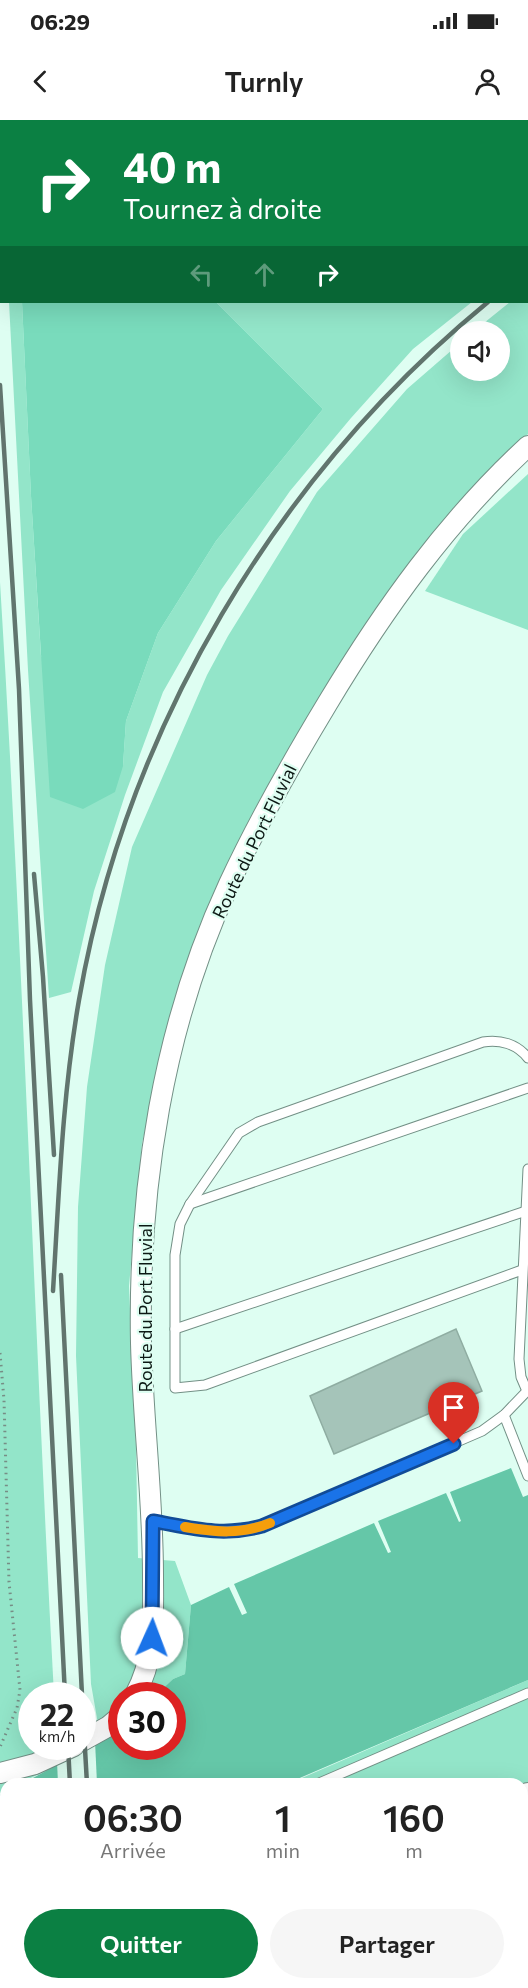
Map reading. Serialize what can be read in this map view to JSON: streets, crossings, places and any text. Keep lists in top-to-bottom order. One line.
{"streets":{"street":["Route du Port Fluvial"]},"page":{"status":"06:29","header":"Turnly","turn":["40 m","Tournez à droite"],"speed":"22 km/h","limit":"30","eta":["06:30","Arrivée","1","min","160","m"],"buttons":["Quitter","Partager"]}}
